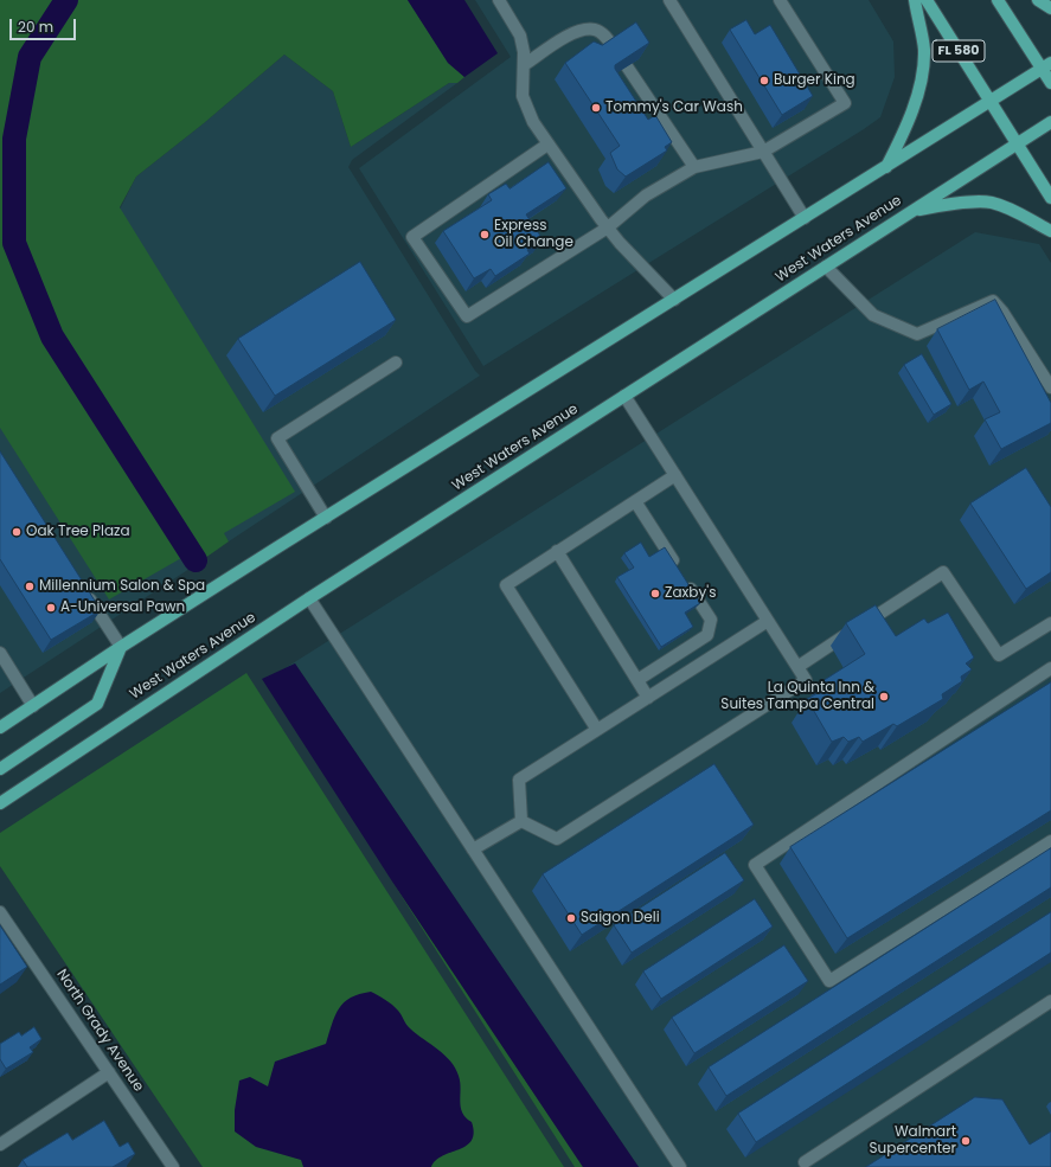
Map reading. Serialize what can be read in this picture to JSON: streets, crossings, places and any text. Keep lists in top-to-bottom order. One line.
{"streets":{"main road":["FL 580","West Waters Avenue"],"street":["North Grady Avenue"]},"crossings":[["FL 580","West Waters Avenue"]],"places":["Burger King","Tommy's Car Wash","Express Oil Change","Oak Tree Plaza","Millennium Salon & Spa","Zaxby's","A-Universal Pawn","La Quinta Inn & Suites Tampa Central","Saigon Deli","Walmart Supercenter"],"scale_bar":"20 m"}
